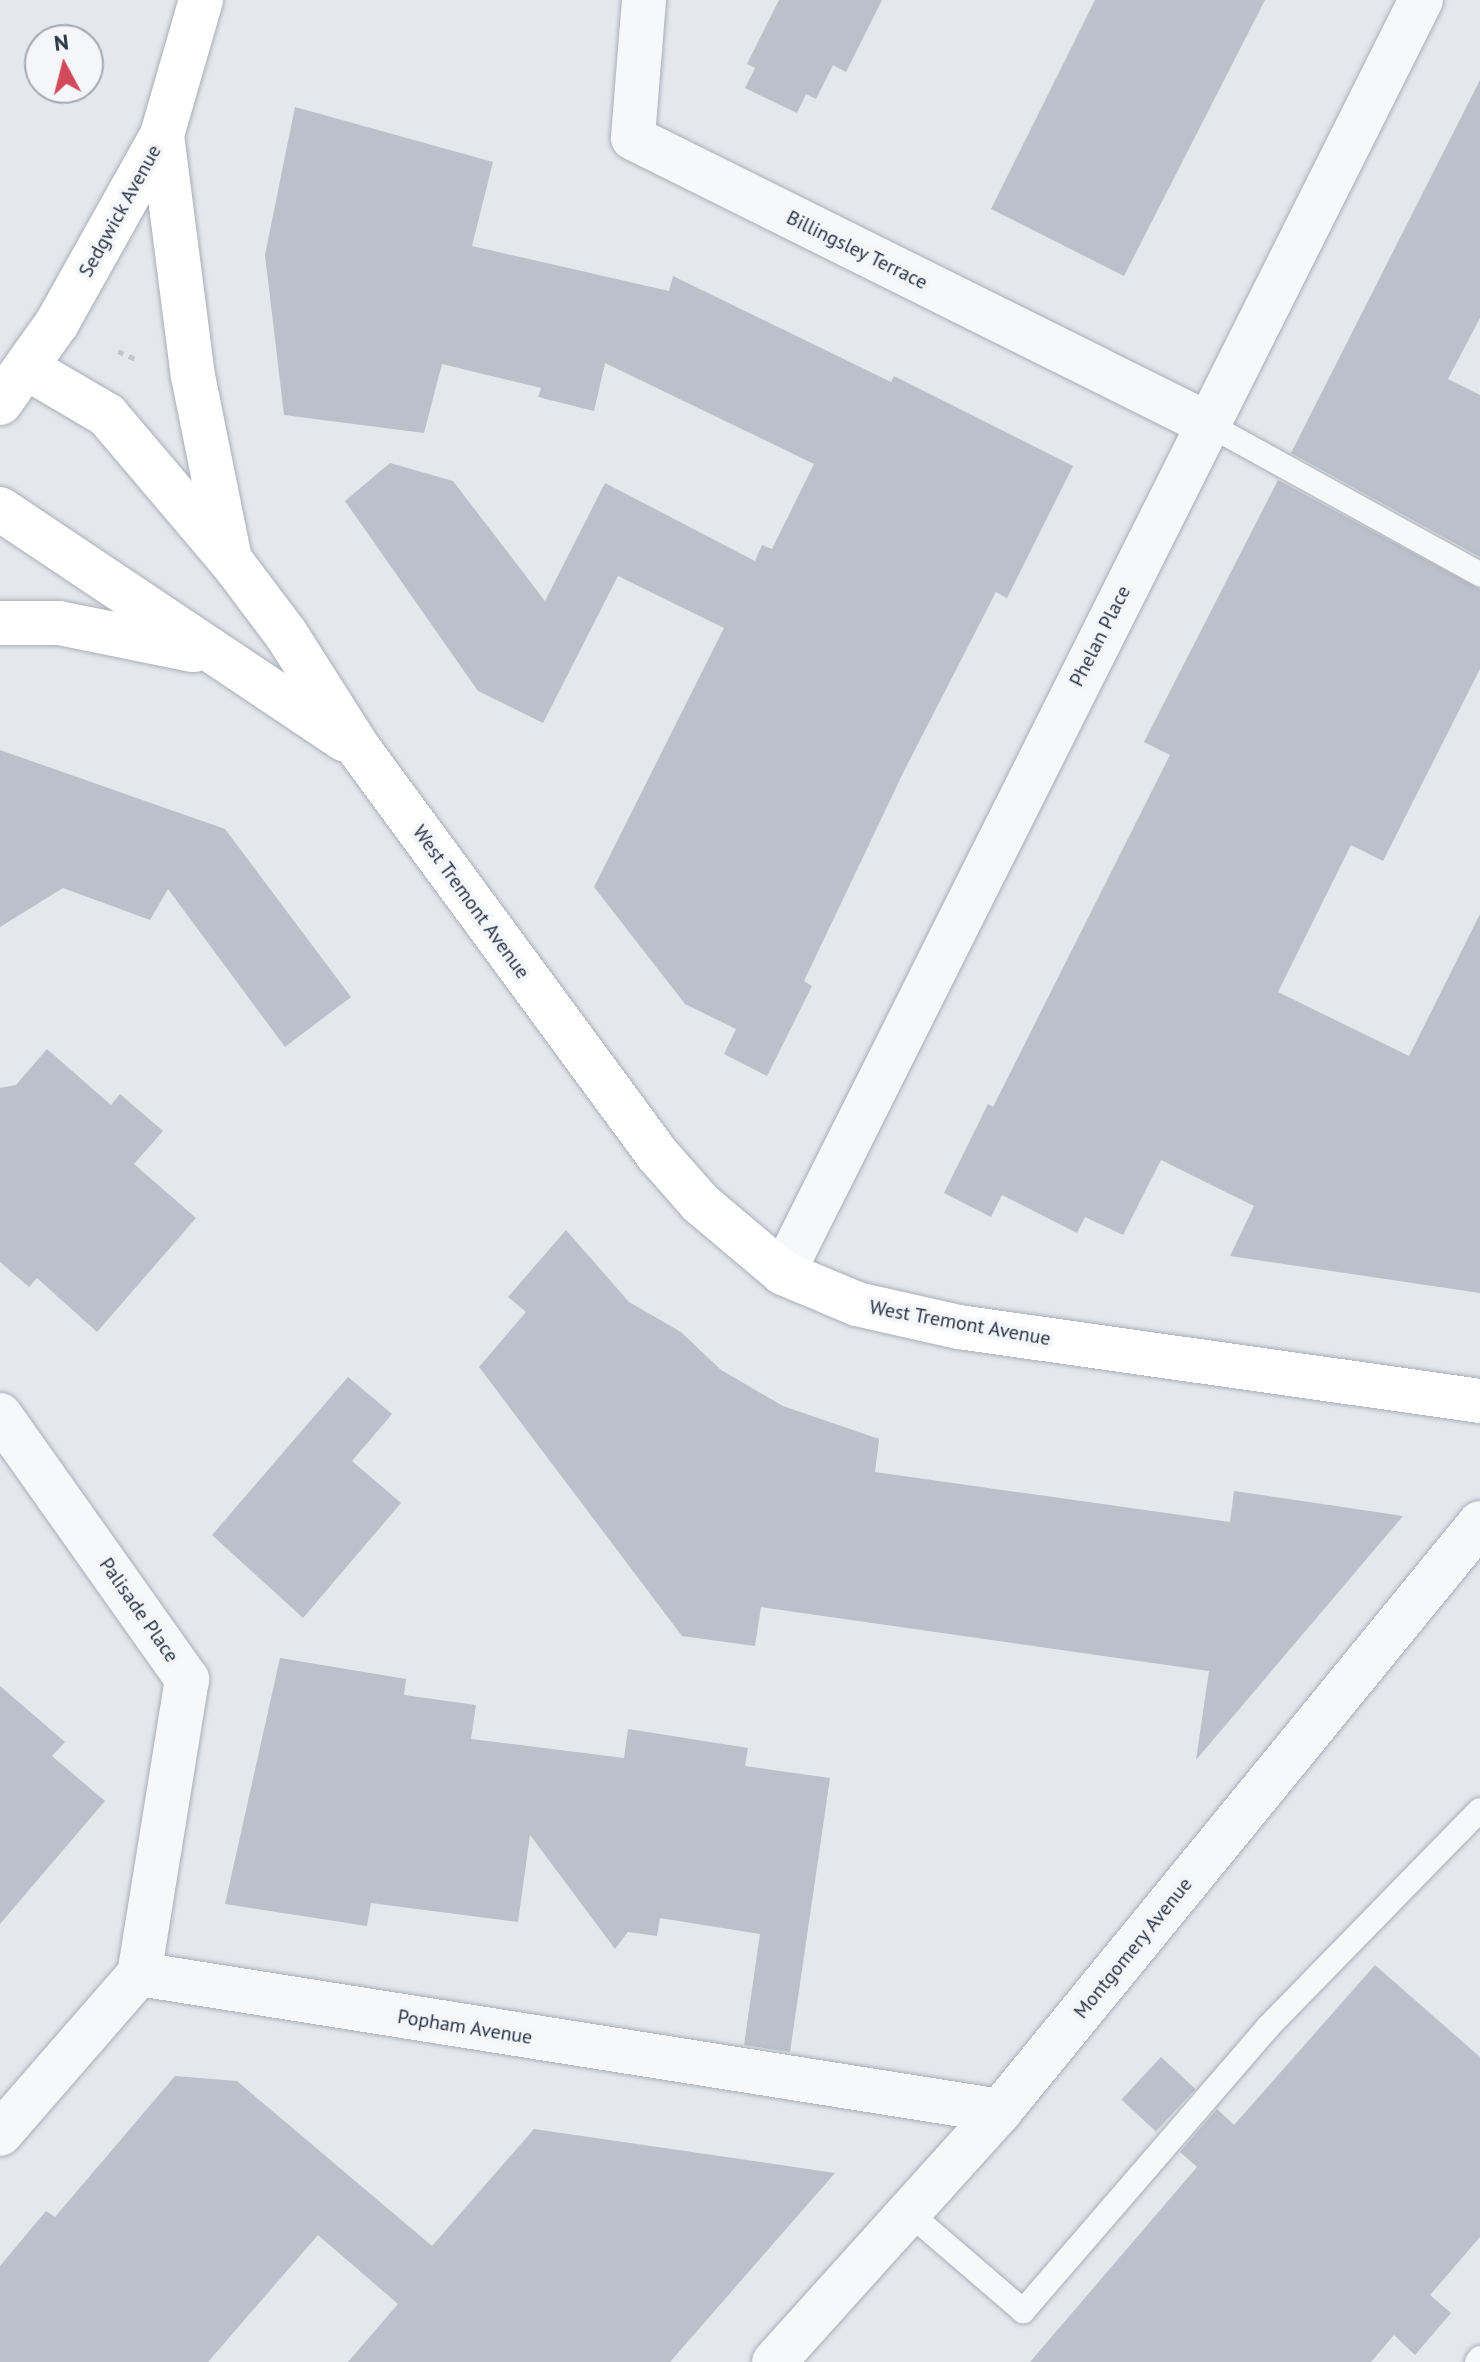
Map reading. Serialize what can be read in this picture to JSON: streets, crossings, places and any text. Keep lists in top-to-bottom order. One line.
{"streets":{"main road":["Sedgwick Avenue","West Tremont Avenue"],"street":["Billingsley Terrace","Phelan Place","Palisade Place","Montgomery Avenue","Popham Avenue"]},"crossings":[["Sedgwick Avenue","West Tremont Avenue"],["Billingsley Terrace","Phelan Place"],["Phelan Place","West Tremont Avenue"],["Palisade Place","Popham Avenue"],["Montgomery Avenue","Popham Avenue"]],"north":"top"}
